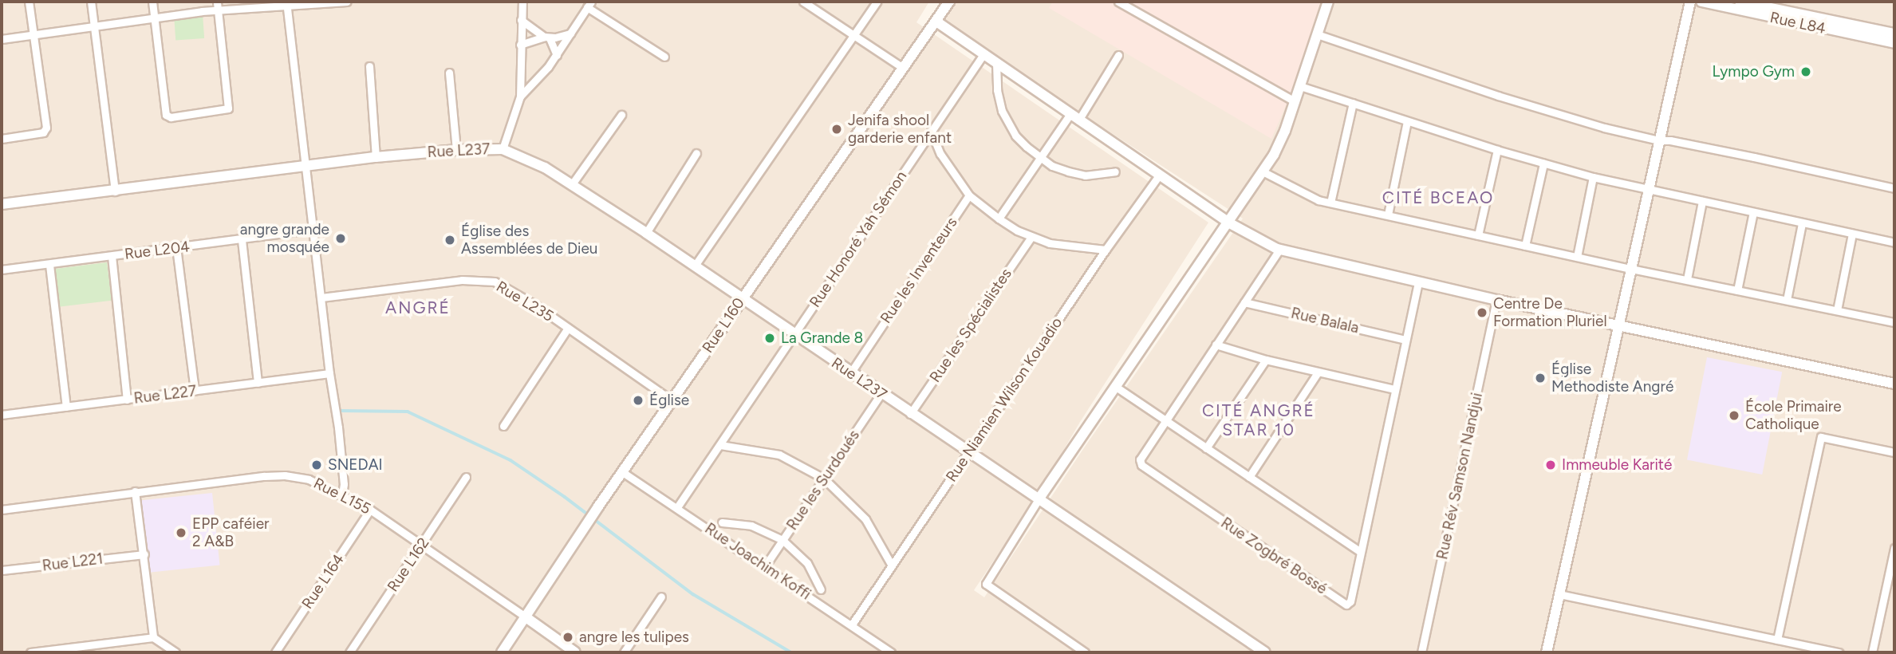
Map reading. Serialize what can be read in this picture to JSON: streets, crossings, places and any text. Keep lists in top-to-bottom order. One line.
{"streets":{"street":["Rue L84","Rue L237","Rue Honoré Yah Sémon","Rue L204","Rue les Inventeurs","Rue L235","Rue Balala","Rue L160","Rue les Spécialistes","Rue L227","Rue Niamien Wilson Kouadio","Rue Rév Samson Nandjui","Rue les Surdoués","Rue L155","Rue Zogbré Bossé","Rue Joachim Koffi","Rue L221","Rue L162","Rue L164"]},"crossings":[["Rue L237","Rue Honoré Yah Sémon"],["Rue L237","Rue les Inventeurs"],["Rue L237","Rue L160"],["Rue L237","Rue les Spécialistes"],["Rue L237","Rue Niamien Wilson Kouadio"],["Rue L237","Rue les Surdoués"],["Rue Honoré Yah Sémon","Rue Joachim Koffi"],["Rue L235","Rue L160"],["Rue Balala","Rue Zogbré Bossé"],["Rue L160","Rue L155"],["Rue L160","Rue Joachim Koffi"],["Rue Niamien Wilson Kouadio","Rue Joachim Koffi"],["Rue les Surdoués","Rue Joachim Koffi"],["Rue L155","Rue L162"],["Rue L155","Rue L164"]],"districts":["CITÉ BCEAO","ANGRÉ","CITÉ ANGRÉ STAR 10"],"places":["Lympo Gym","Jenifa shool garderie enfant","angre grande mosquée","Église des Assemblées de Dieu","Centre De Formation Pluriel","La Grande 8","Église Methodiste Angré","Église","École Primaire Catholique","SNEDAI","Immeuble Karité","EPP caféier 2 A&B","angre les tulipes"]}
